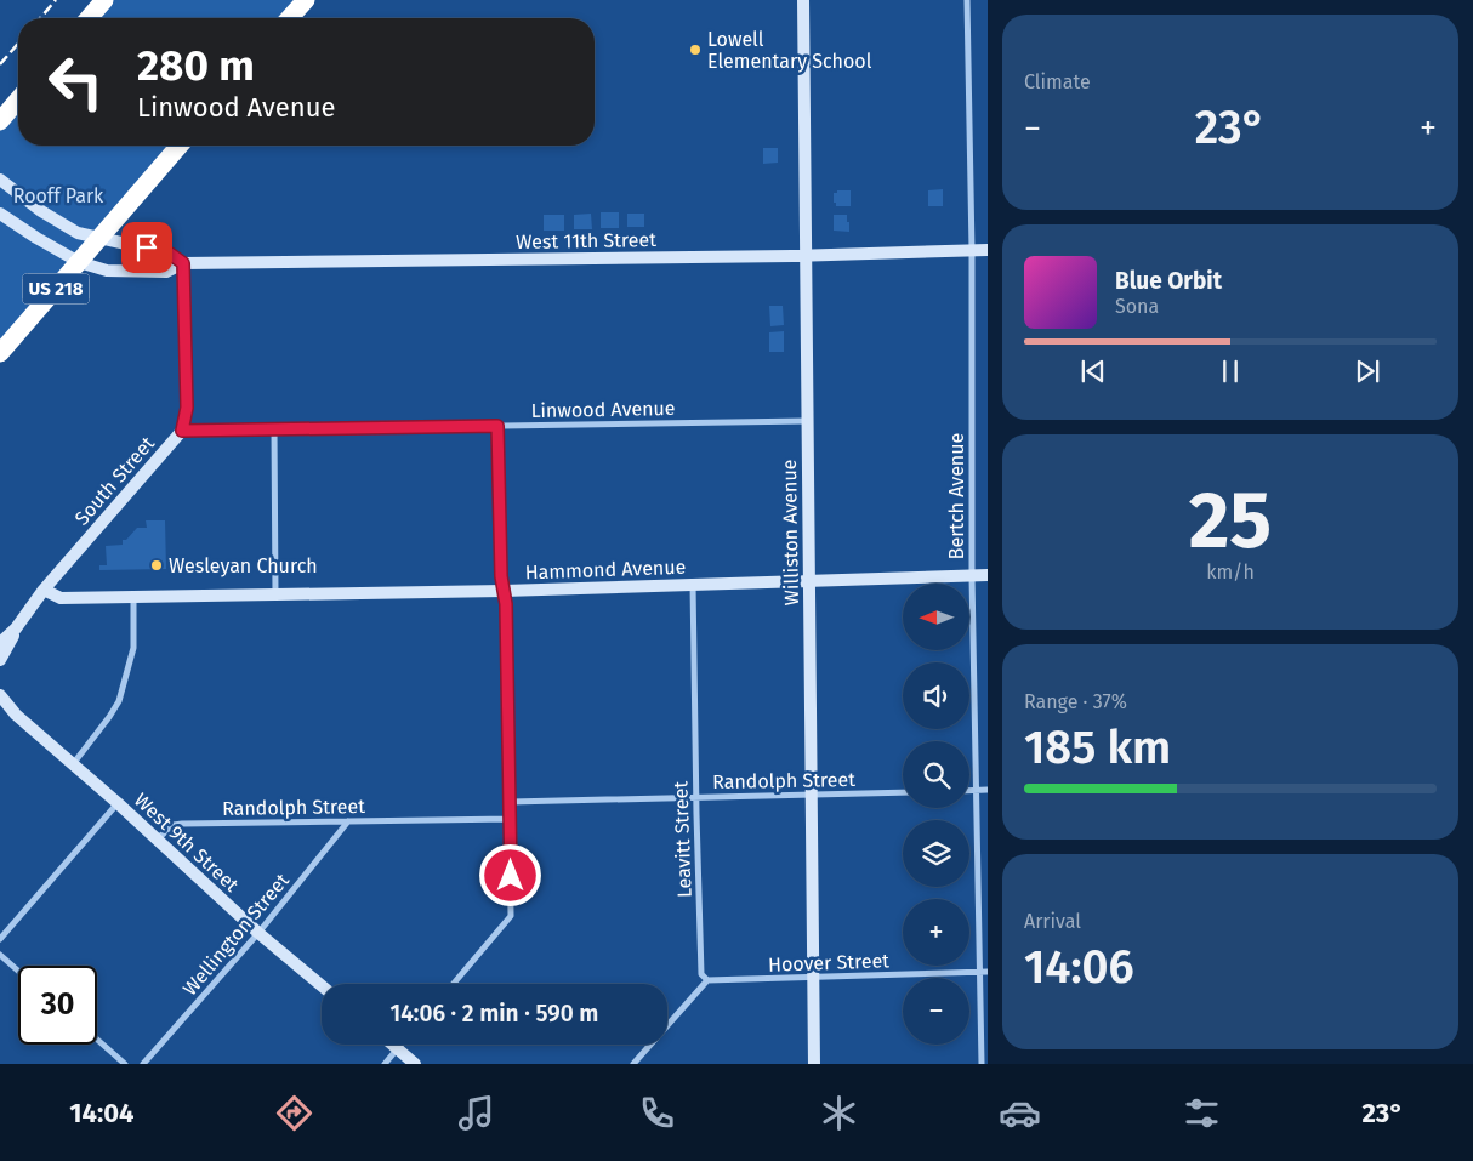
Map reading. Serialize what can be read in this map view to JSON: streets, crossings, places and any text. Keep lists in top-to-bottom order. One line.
{"streets":{"highway":["US 218"],"main road":["West 11th Street","South Street","Williston Avenue","Hammond Avenue","West 9th Street"],"street":["Linwood Avenue","Bertch Avenue","Randolph Street","Leavitt Street","Wellington Street","Hoover Street"]},"crossings":[["West 11th Street","US 218"],["West 11th Street","South Street"],["West 11th Street","Bertch Avenue"],["West 11th Street","Williston Avenue"],["Linwood Avenue","South Street"],["Linwood Avenue","Williston Avenue"],["South Street","Hammond Avenue"],["Bertch Avenue","Hammond Avenue"],["Bertch Avenue","Hoover Street"],["Williston Avenue","Hammond Avenue"],["Williston Avenue","Randolph Street"],["Williston Avenue","Hoover Street"],["Hammond Avenue","Leavitt Street"],["Randolph Street","Leavitt Street"],["Randolph Street","West 9th Street"],["Randolph Street","Wellington Street"],["Leavitt Street","Hoover Street"],["West 9th Street","Wellington Street"]],"parks":["Rooff Park"],"places":["Lowell Elementary School","Wesleyan Church"],"north":"left","page":{"tile":["Climate",["25","km/h"],["Range · 37%","185 km"],["Arrival","14:06"]],"turn":["280 m","Linwood Avenue"],"heat":["−","23°","+"],"song":["Blue Orbit","Sona"],"map_buttons":["+","−"],"limit":"30","trip":"14:06 · 2 min · 590 m","tabs":["14:04","23°"]}}
